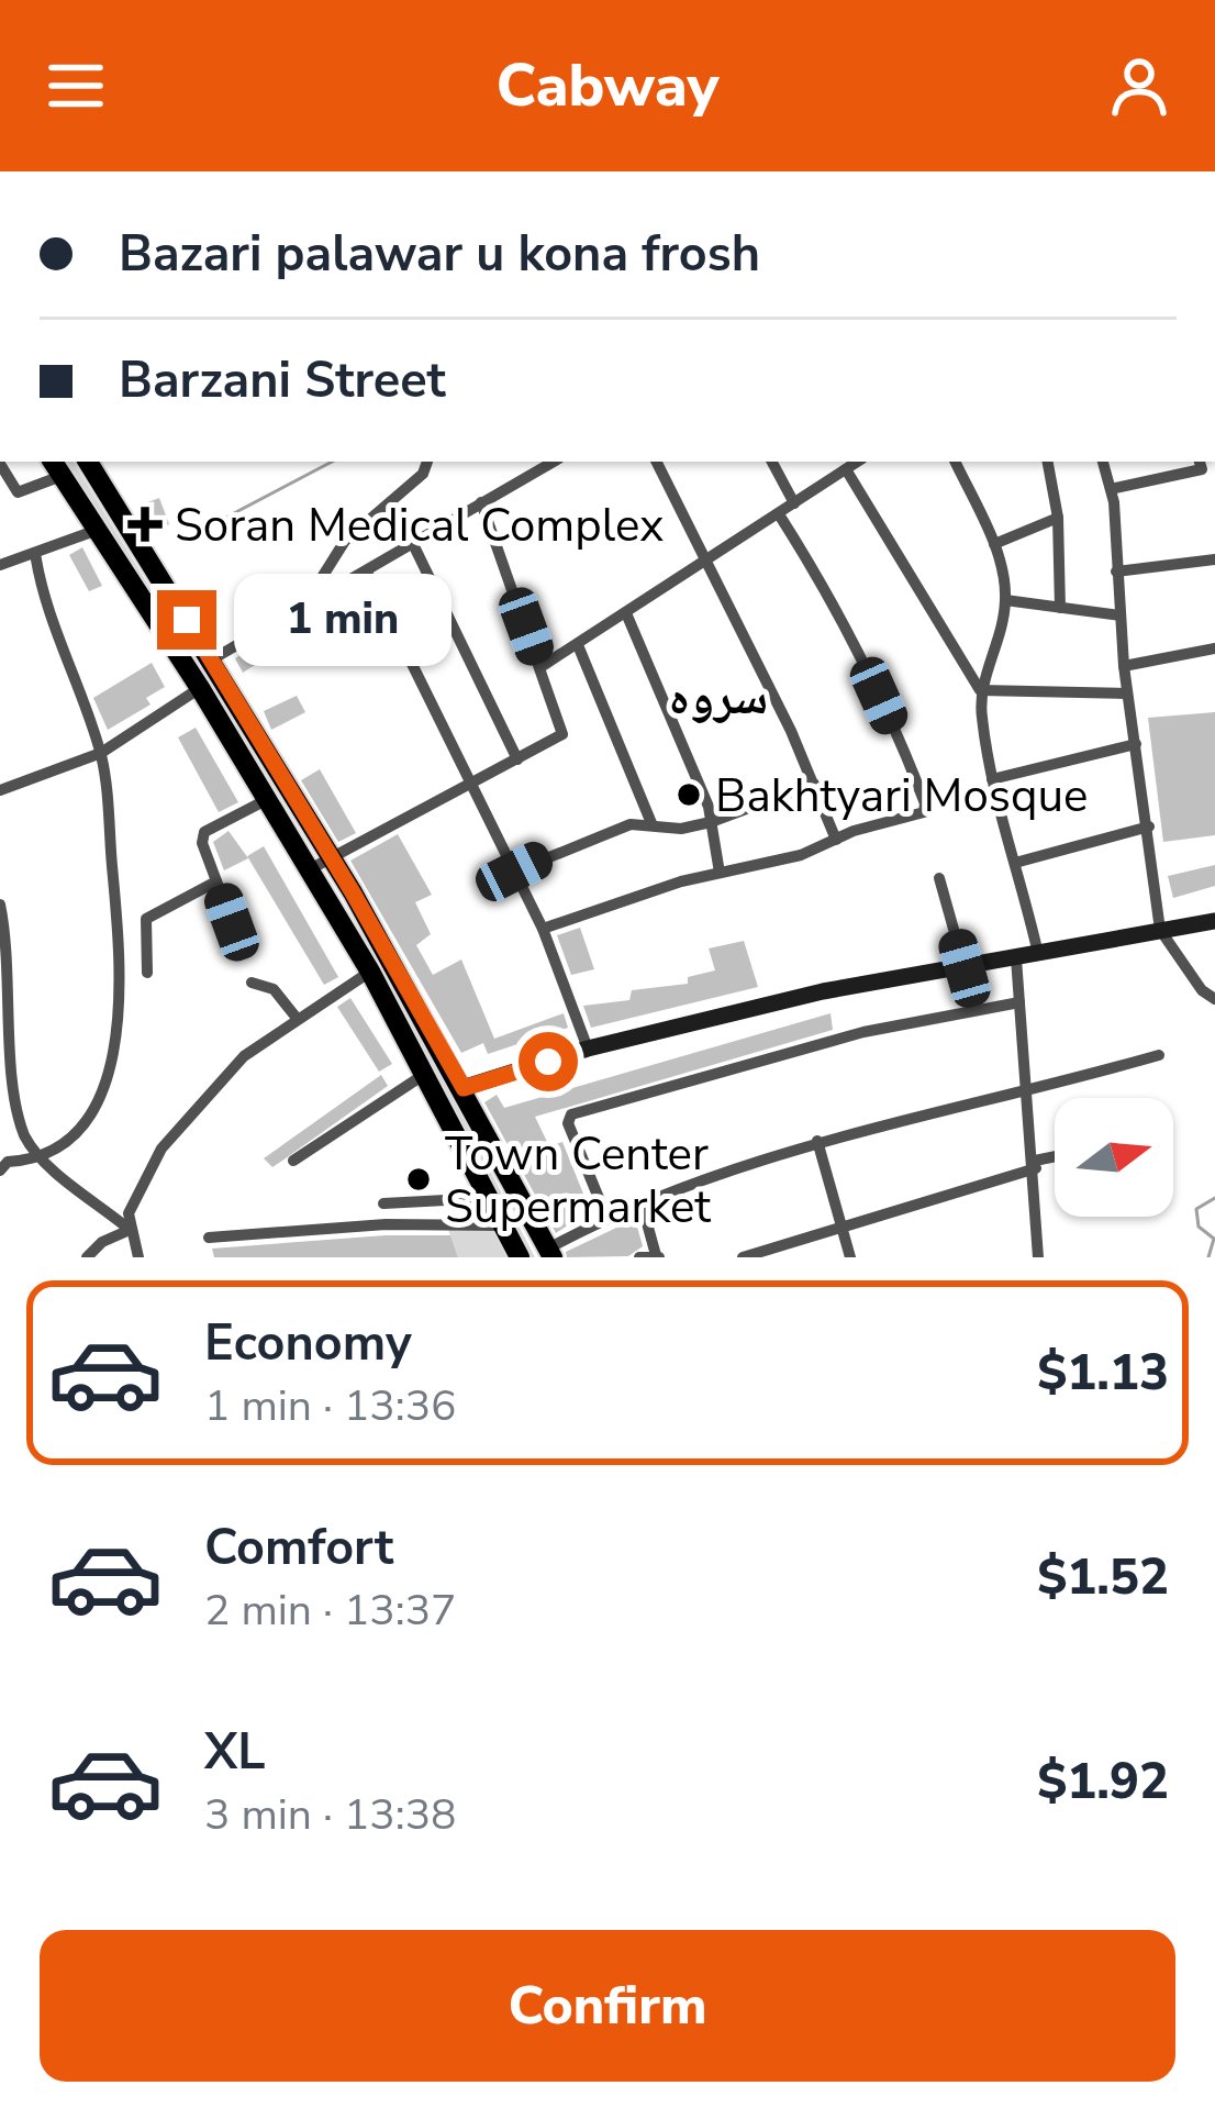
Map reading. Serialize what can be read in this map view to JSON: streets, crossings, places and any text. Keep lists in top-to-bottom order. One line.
{"districts":["سروە"],"places":{"health":["Soran Medical Complex"],"other":["Bakhtyari Mosque","Town Center Supermarket"]},"north":"right","page":{"header":"Cabway","banner":["Bazari palawar u kona frosh","Barzani Street"],"bubble":"1 min","list":[{"name":"Economy","note":"1 min · 13:36","value":"$1.13"},{"name":"Comfort","note":"2 min · 13:37","value":"$1.52"},{"name":"XL","note":"3 min · 13:38","value":"$1.92"}],"buttons":"Confirm"}}
